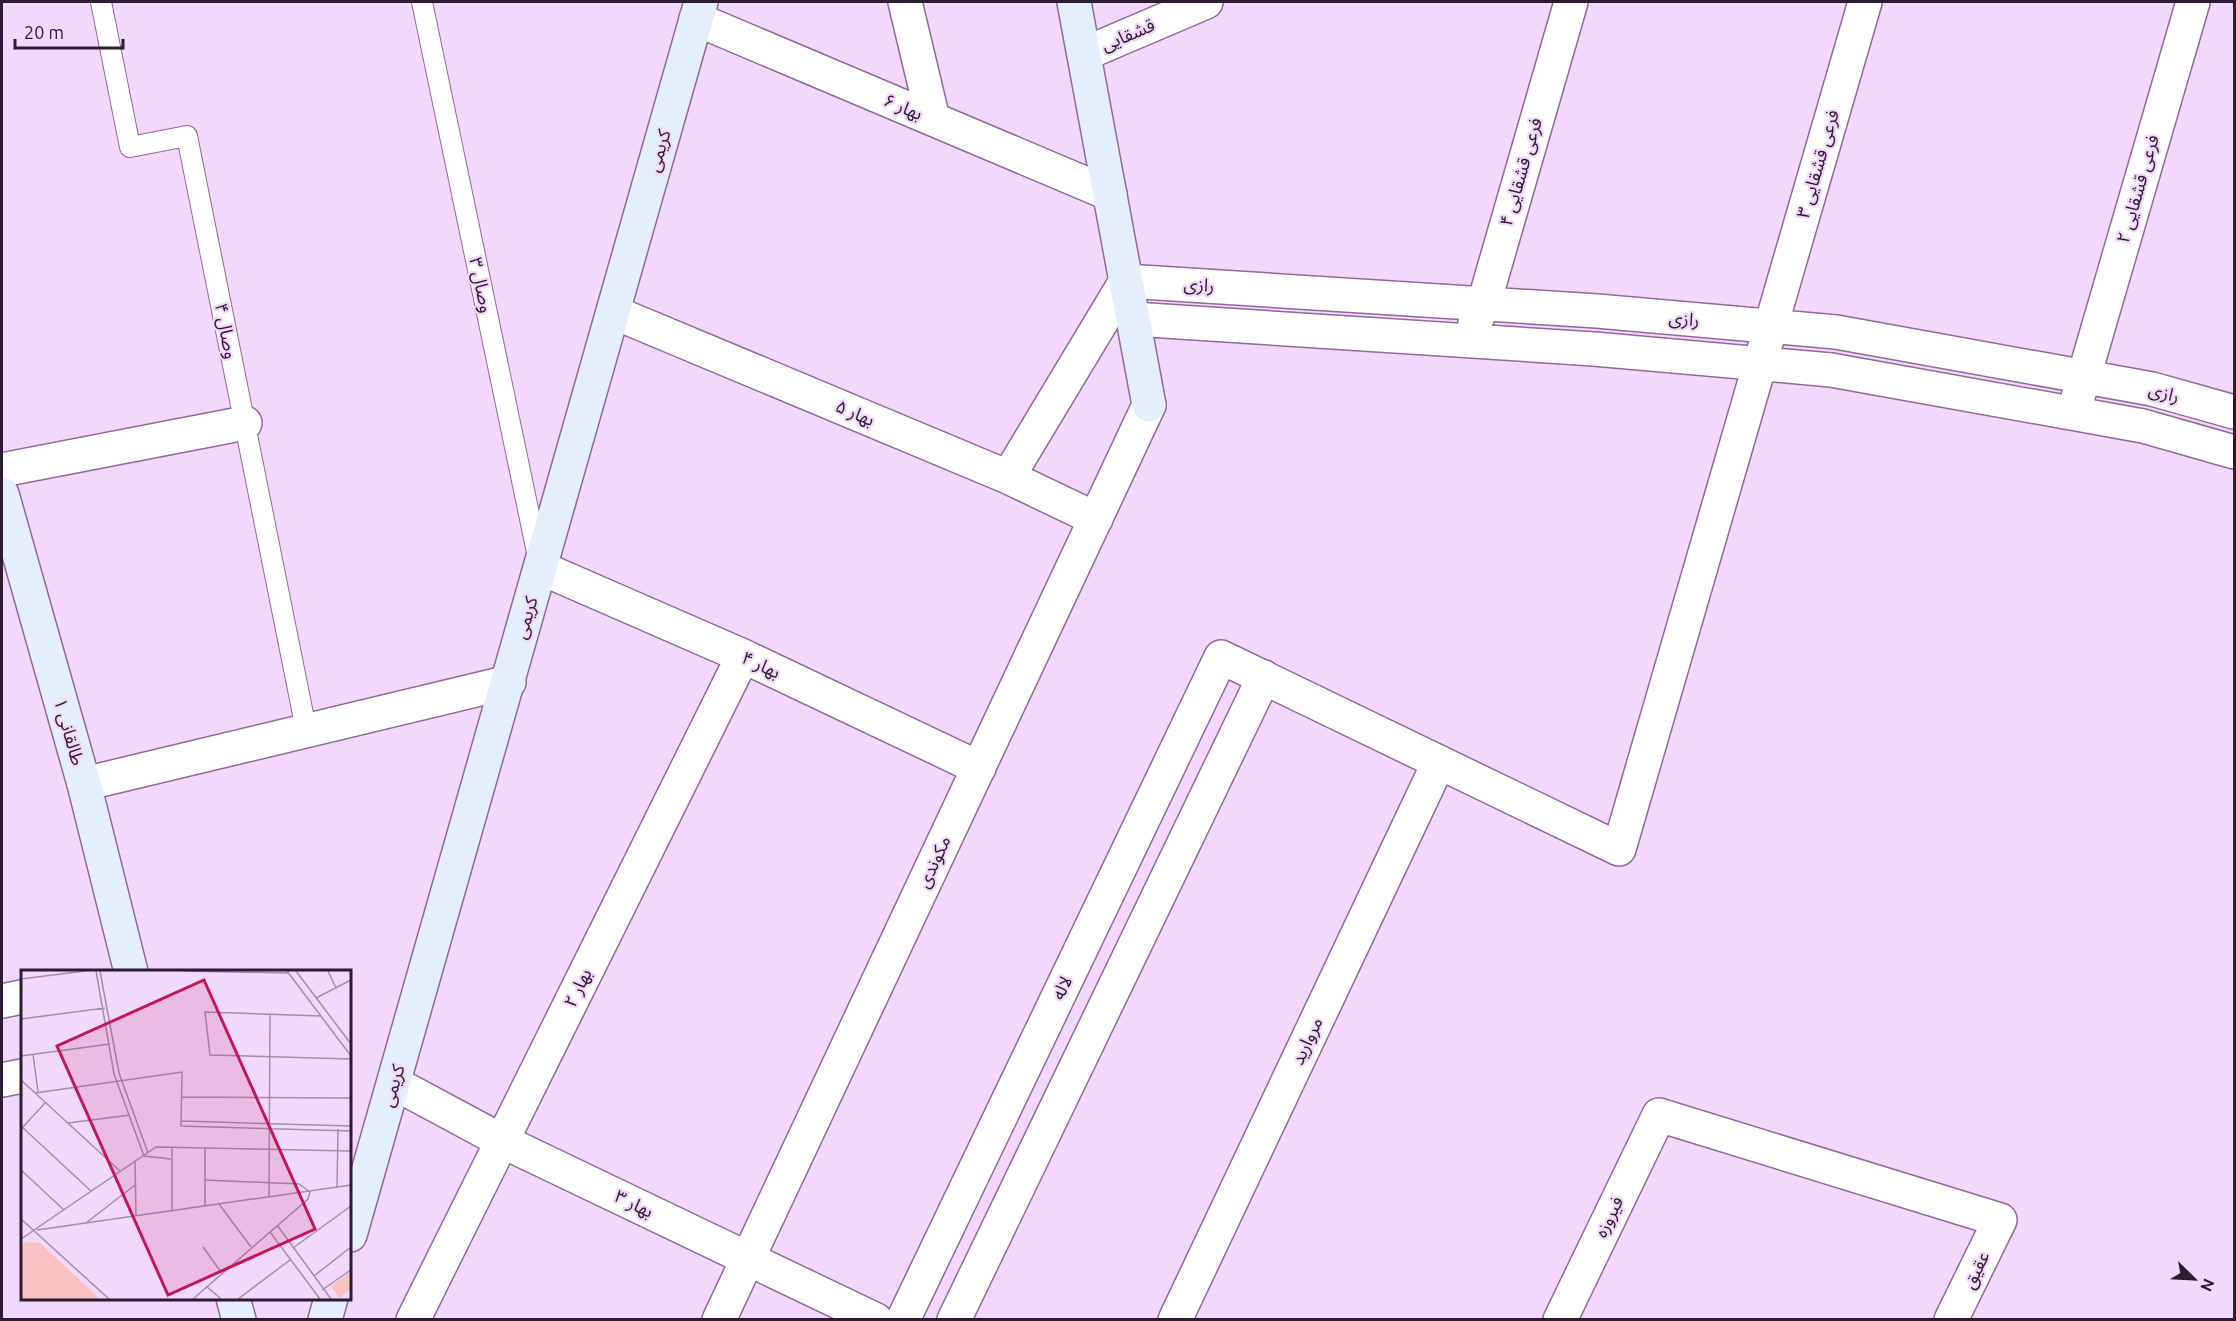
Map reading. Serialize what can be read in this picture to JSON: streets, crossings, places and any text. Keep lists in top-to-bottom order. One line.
{"streets":{"street":["قشقایی","بهار ۶","کریمی","فرعی قشقایی ۳","فرعی قشقایی ۴","فرعی قشقایی ۲","رازی","بهار ۵","بهار ۴","طالقانی ۱","مکوندی","بهار ۲","لاله","مروارید","بهار ۳","فیروزه","عقیق"],"lane":["وصال ۳","وصال ۴"]},"crossings":[["بهار ۶","کریمی"],["کریمی","وصال ۳"],["کریمی","بهار ۵"],["کریمی","بهار ۴"],["کریمی","بهار ۳"],["فرعی قشقایی ۳","رازی"],["فرعی قشقایی ۳","مروارید"],["فرعی قشقایی ۴","رازی"],["فرعی قشقایی ۲","رازی"],["وصال ۳","بهار ۴"],["رازی","مکوندی"],["بهار ۵","مکوندی"],["بهار ۴","مکوندی"],["بهار ۴","بهار ۲"],["مکوندی","بهار ۳"],["بهار ۲","بهار ۳"],["فیروزه","عقیق"]],"scale_bar":"20 m","north":"bottom right"}
